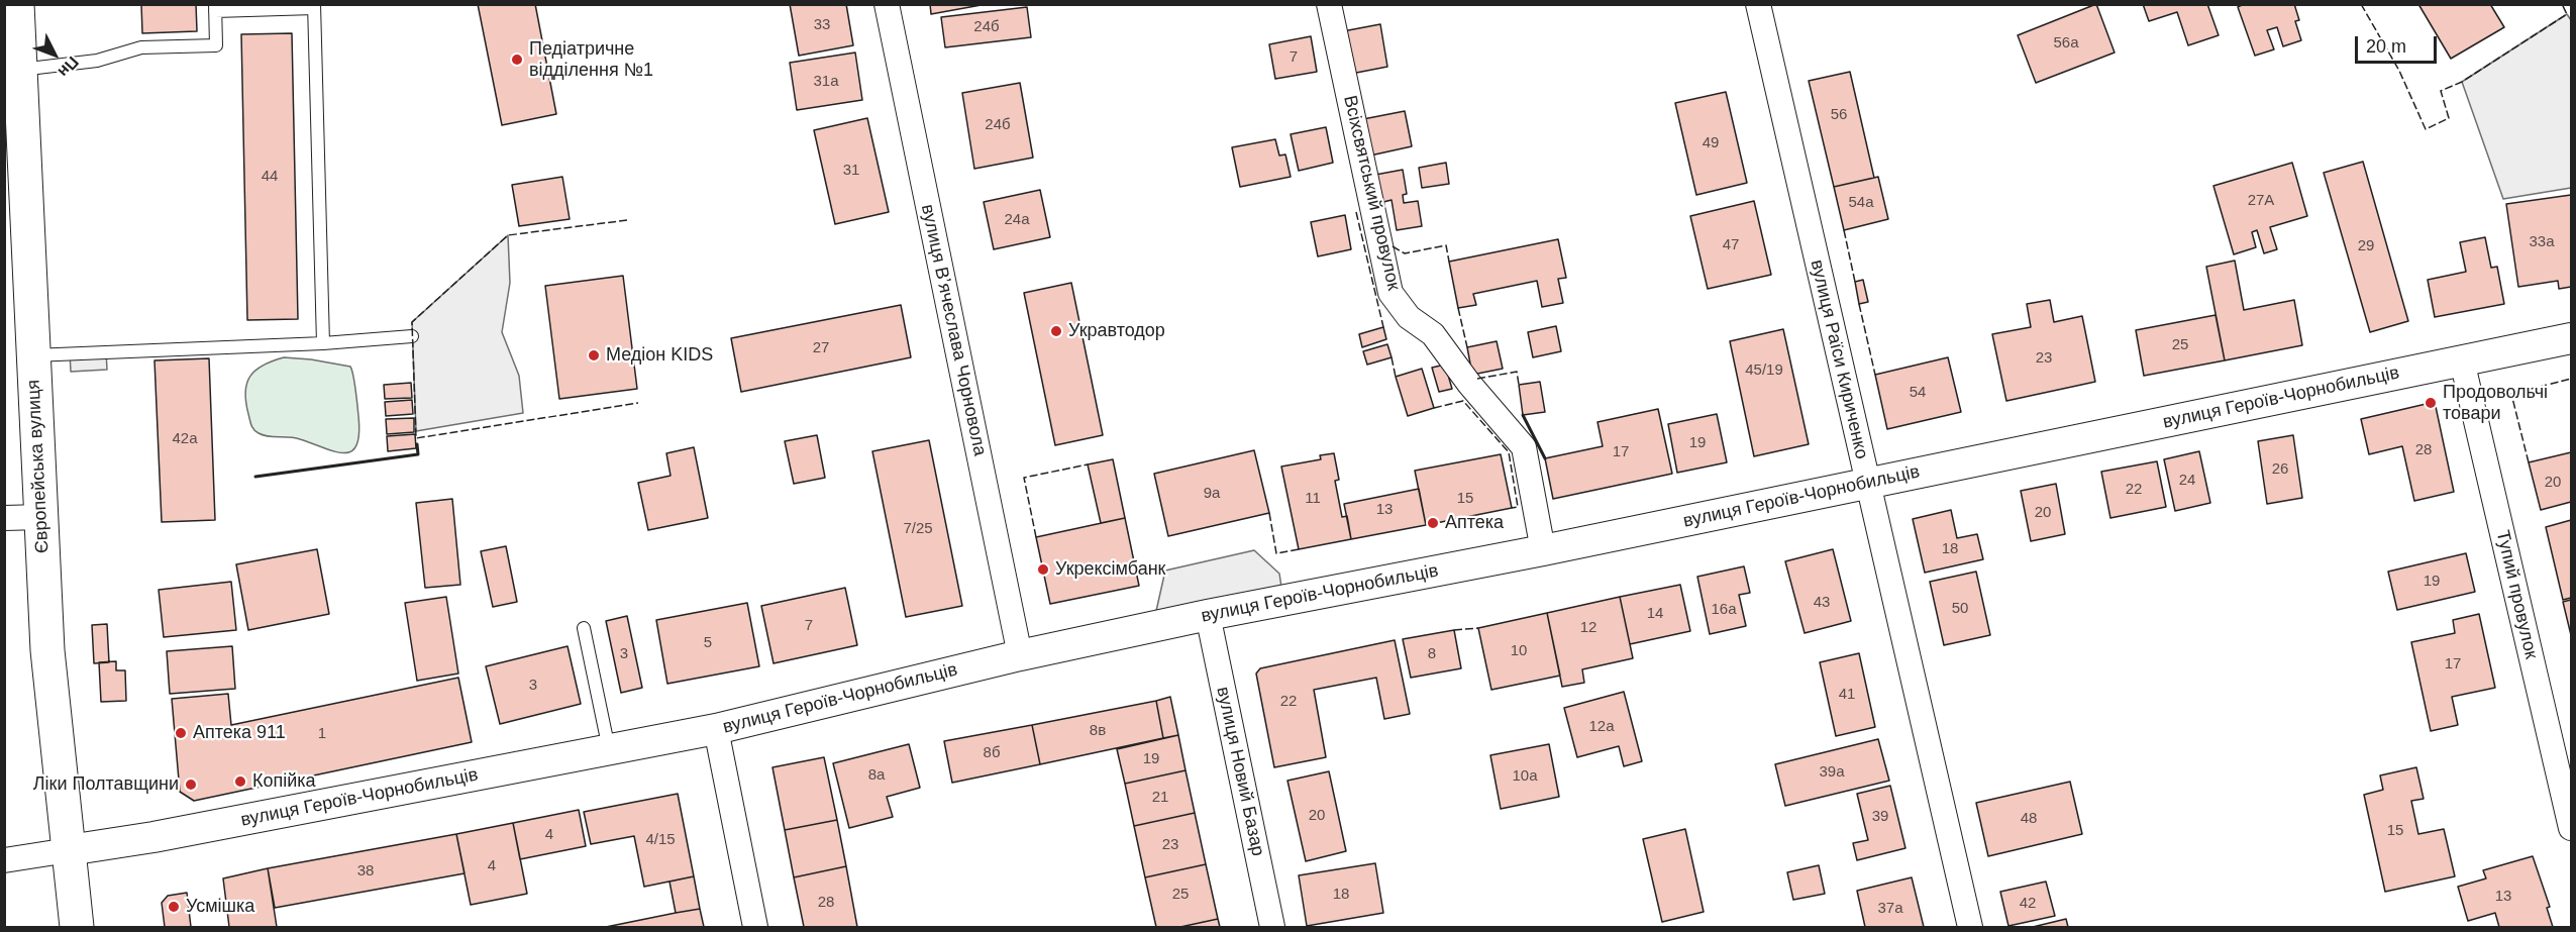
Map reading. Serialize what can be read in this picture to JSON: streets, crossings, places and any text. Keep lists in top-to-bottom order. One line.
{"streets":{"main road":["Європейська вулиця"],"street":["Всіхсвятський провулок","вулиця Вʼячеслава Чорновола","вулиця Раїси Кириченко","вулиця Героїв-Чорнобильців","Тупий провулок","вулиця Новий Базар"]},"crossings":[["Всіхсвятський провулок","вулиця Героїв-Чорнобильців"],["вулиця Вʼячеслава Чорновола","вулиця Героїв-Чорнобильців"],["вулиця Раїси Кириченко","вулиця Героїв-Чорнобильців"],["вулиця Героїв-Чорнобильців","Європейська вулиця"],["вулиця Героїв-Чорнобильців","Тупий провулок"],["вулиця Героїв-Чорнобильців","вулиця Новий Базар"]],"places":["Педіатричне відділення №1","Укравтодор","Медіон KIDS","Продовольчі товари","Аптека","Укрексімбанк","Аптека 911","Копійка","Ліки Полтавщини","Усмішка"],"house_numbers":["33","24б","56а","7","31а","56","24б","49","31","44","27А","54а","24а","33а","47","29","25","27","23","45/19","54","42а","19","28","17","26","24","20","22","9а","11","15","13","20","7/25","18","19","43","50","16а","14","7","12","5","10","3","8","17","3","41","22","12а","8в","1","8б","19","39а","8а","10а","21","20","39","48","15","4","4/15","23","4","38","25","18","13","28","42","37а"],"scale_bar":"20 m","north":"bottom right"}
